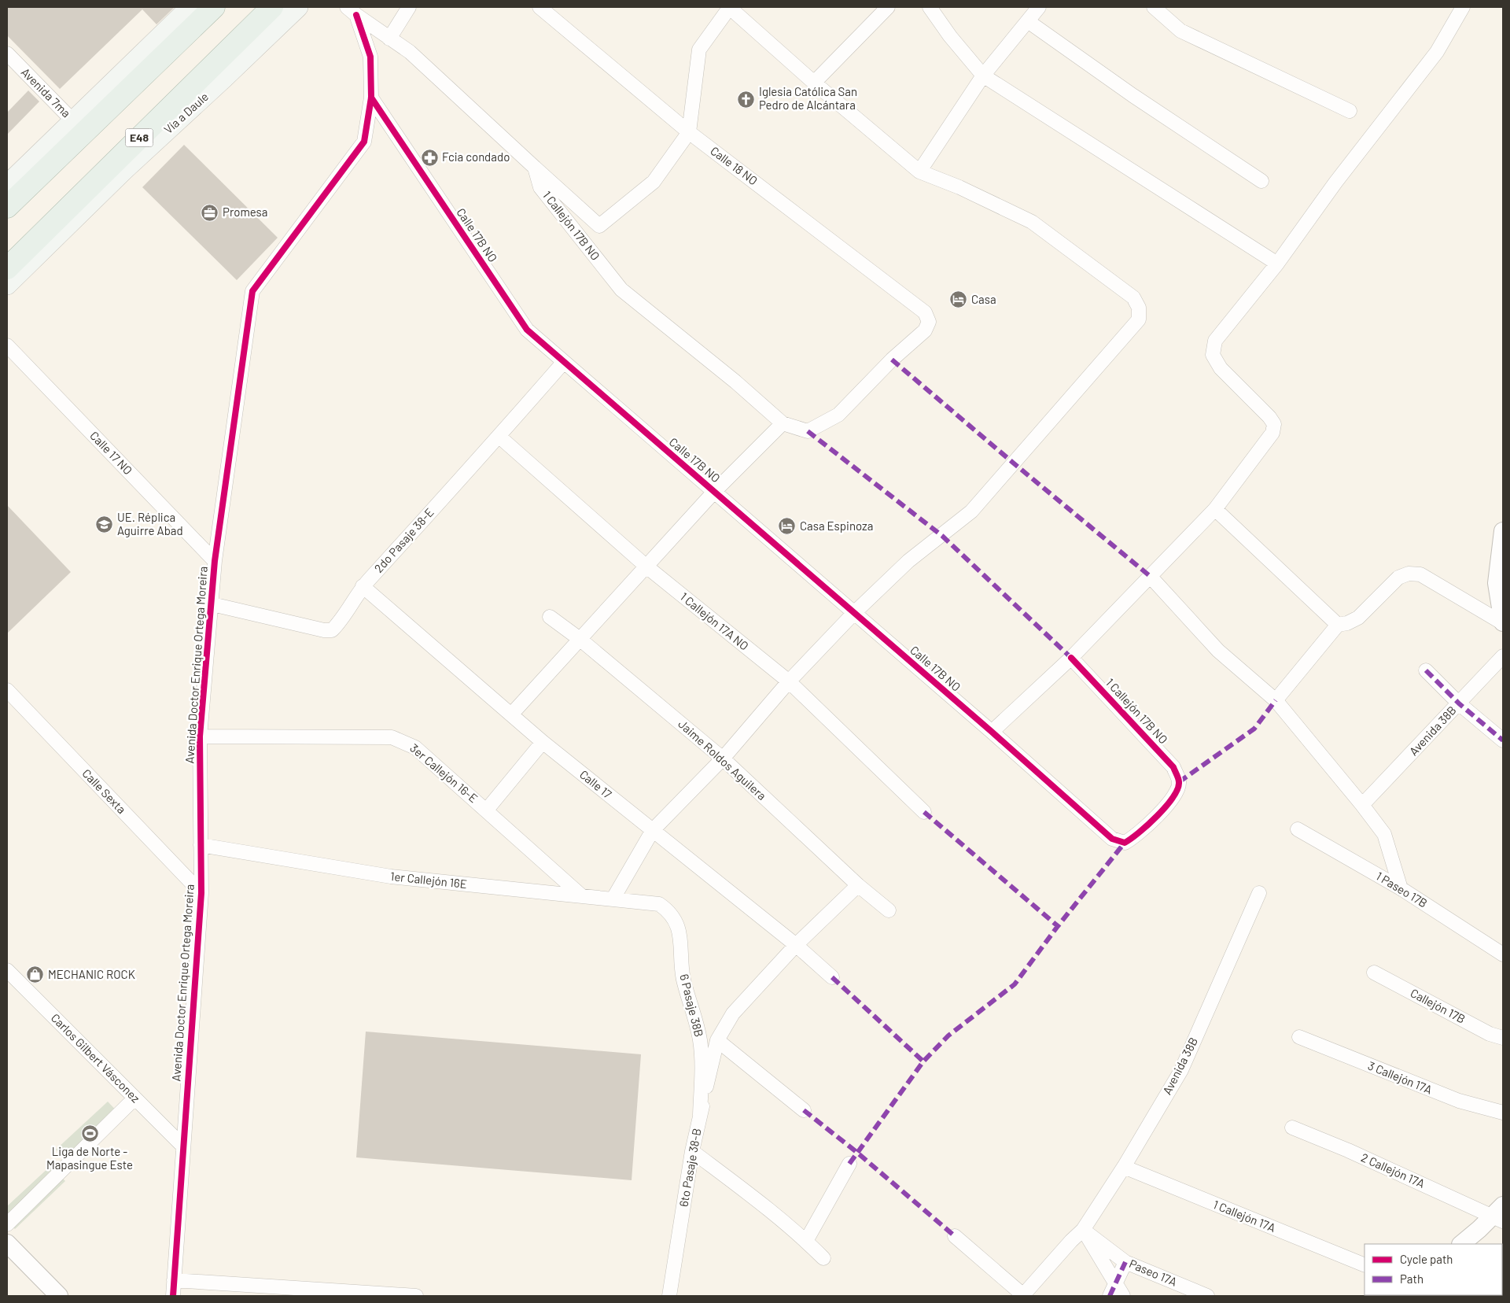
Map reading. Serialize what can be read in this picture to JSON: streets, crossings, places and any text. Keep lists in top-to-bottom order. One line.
{"streets":{"main road":["Vía a Daule","E48"],"street":["Avenida 7ma","Calle 18 NO","1 Callejón 17B NO","Calle 17B NO","Calle 17 NO","2do Pasaje 38-E","1 Callejón 17A NO","Avenida Doctor Enrique Ortega Moreira","Avenida 38B","Jaime Roldos Aguilera","3er Callejón 16-E","Calle 17","Calle Sexta","1er Callejón 16E","1 Paseo 17B","6 Pasaje 38B","Callejón 17B","Carlos Gilbert Vásconez","3 Callejón 17A","6to Pasaje 38-B","2 Callejón 17A","1 Callejón 17A","Paseo 17A"]},"crossings":[["Calle 18 NO","1 Callejón 17B NO"],["1 Callejón 17B NO","Calle 17B NO"],["Calle 17B NO","2do Pasaje 38-E"],["Calle 17B NO","Avenida Doctor Enrique Ortega Moreira"],["Calle 17 NO","Avenida Doctor Enrique Ortega Moreira"],["2do Pasaje 38-E","1 Callejón 17A NO"],["2do Pasaje 38-E","Avenida Doctor Enrique Ortega Moreira"],["2do Pasaje 38-E","Calle 17"],["Avenida Doctor Enrique Ortega Moreira","3er Callejón 16-E"],["Avenida Doctor Enrique Ortega Moreira","Calle Sexta"],["Avenida Doctor Enrique Ortega Moreira","1er Callejón 16E"],["Avenida Doctor Enrique Ortega Moreira","Carlos Gilbert Vásconez"],["Avenida 38B","1 Callejón 17A"],["Avenida 38B","Paseo 17A"],["Jaime Roldos Aguilera","6to Pasaje 38-B"],["3er Callejón 16-E","1er Callejón 16E"],["Calle 17","6to Pasaje 38-B"],["1er Callejón 16E","6 Pasaje 38B"],["6 Pasaje 38B","6to Pasaje 38-B"]],"places":{"church":["Iglesia Católica San Pedro de Alcántara"],"pharmacy":["Fcia condado"],"office":["Promesa"],"hotel":["Casa","Casa Espinoza"],"school or university":["UE. Réplica Aguirre Abad"],"shop":["MECHANIC ROCK"],"sports":["Liga de Norte - Mapasingue Este"]},"legend":["Cycle path","Path"]}
